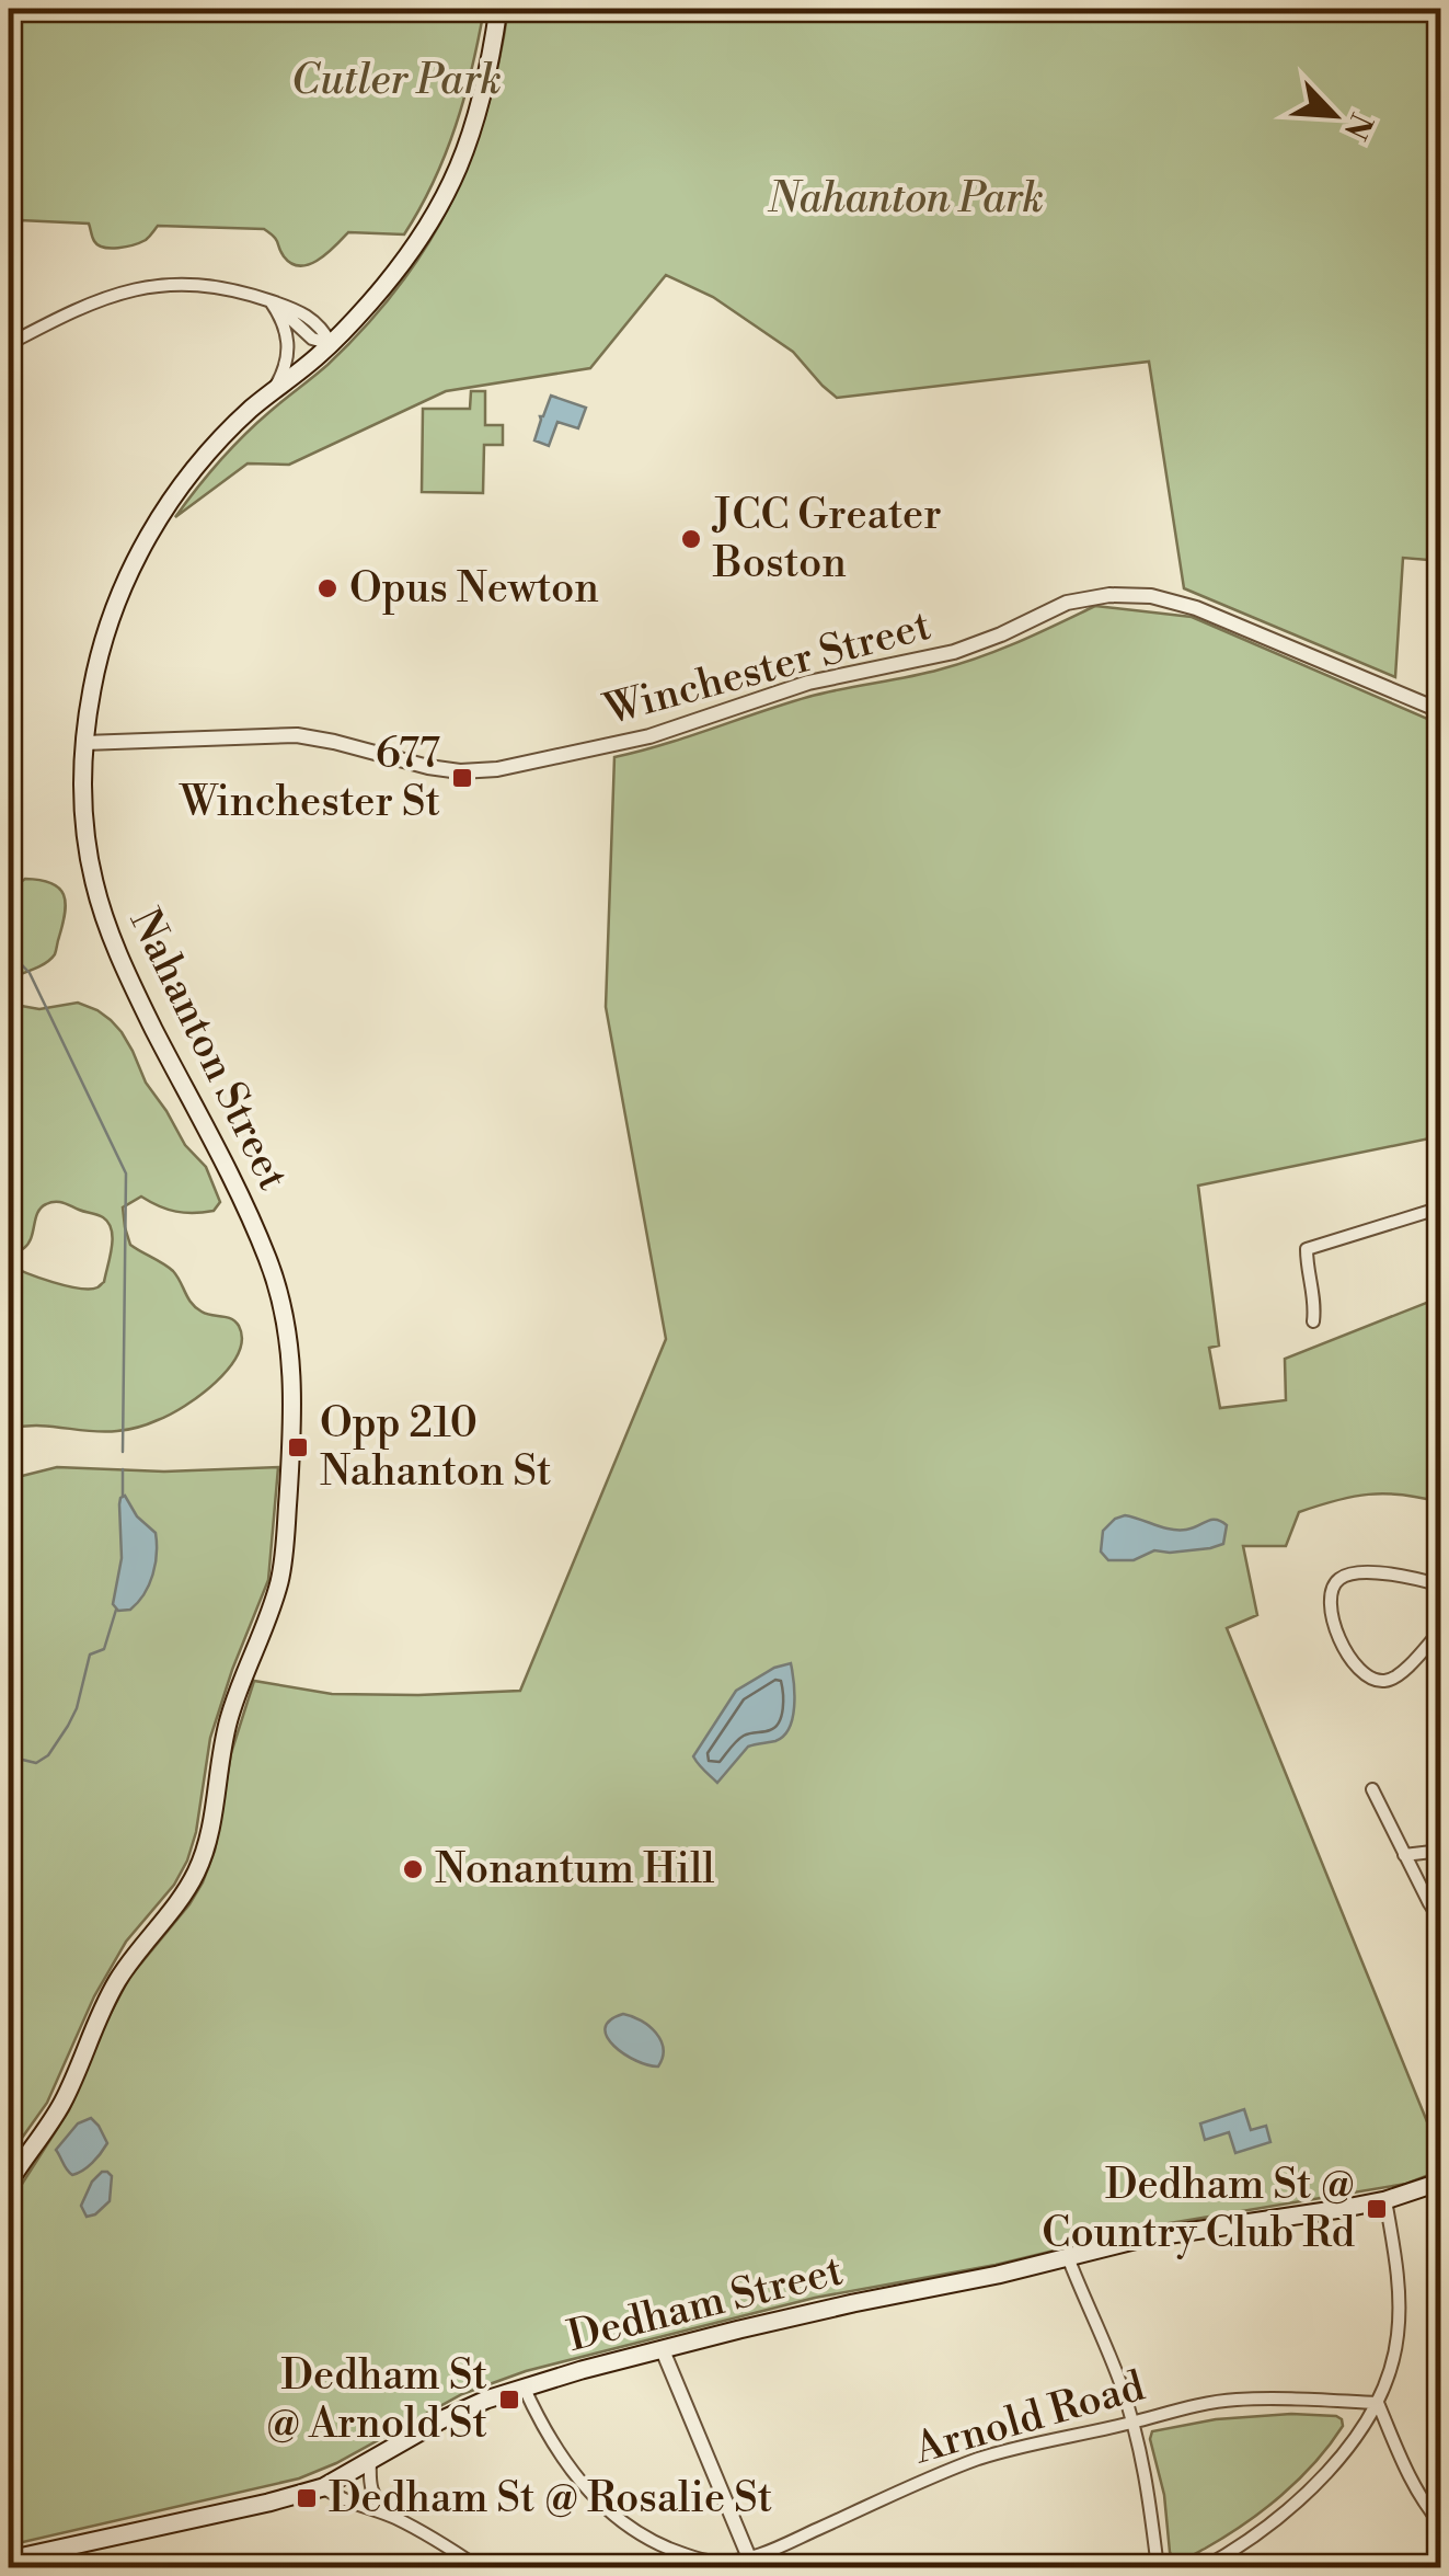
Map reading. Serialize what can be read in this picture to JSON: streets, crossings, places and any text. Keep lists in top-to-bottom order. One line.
{"streets":{"main road":["Nahanton Street","Dedham Street"],"street":["Winchester Street","Arnold Road"]},"crossings":[["Winchester Street","Nahanton Street"],["Dedham Street","Arnold Road"]],"parks":["Cutler Park","Nahanton Park"],"places":{"other":["JCC Greater Boston","Opus Newton","Nonantum Hill"],"transit":["677 Winchester St","Opp 210 Nahanton St","Dedham St @ Country Club Rd","Dedham St @ Arnold St","Dedham St @ Rosalie St"]},"north":"bottom right"}
